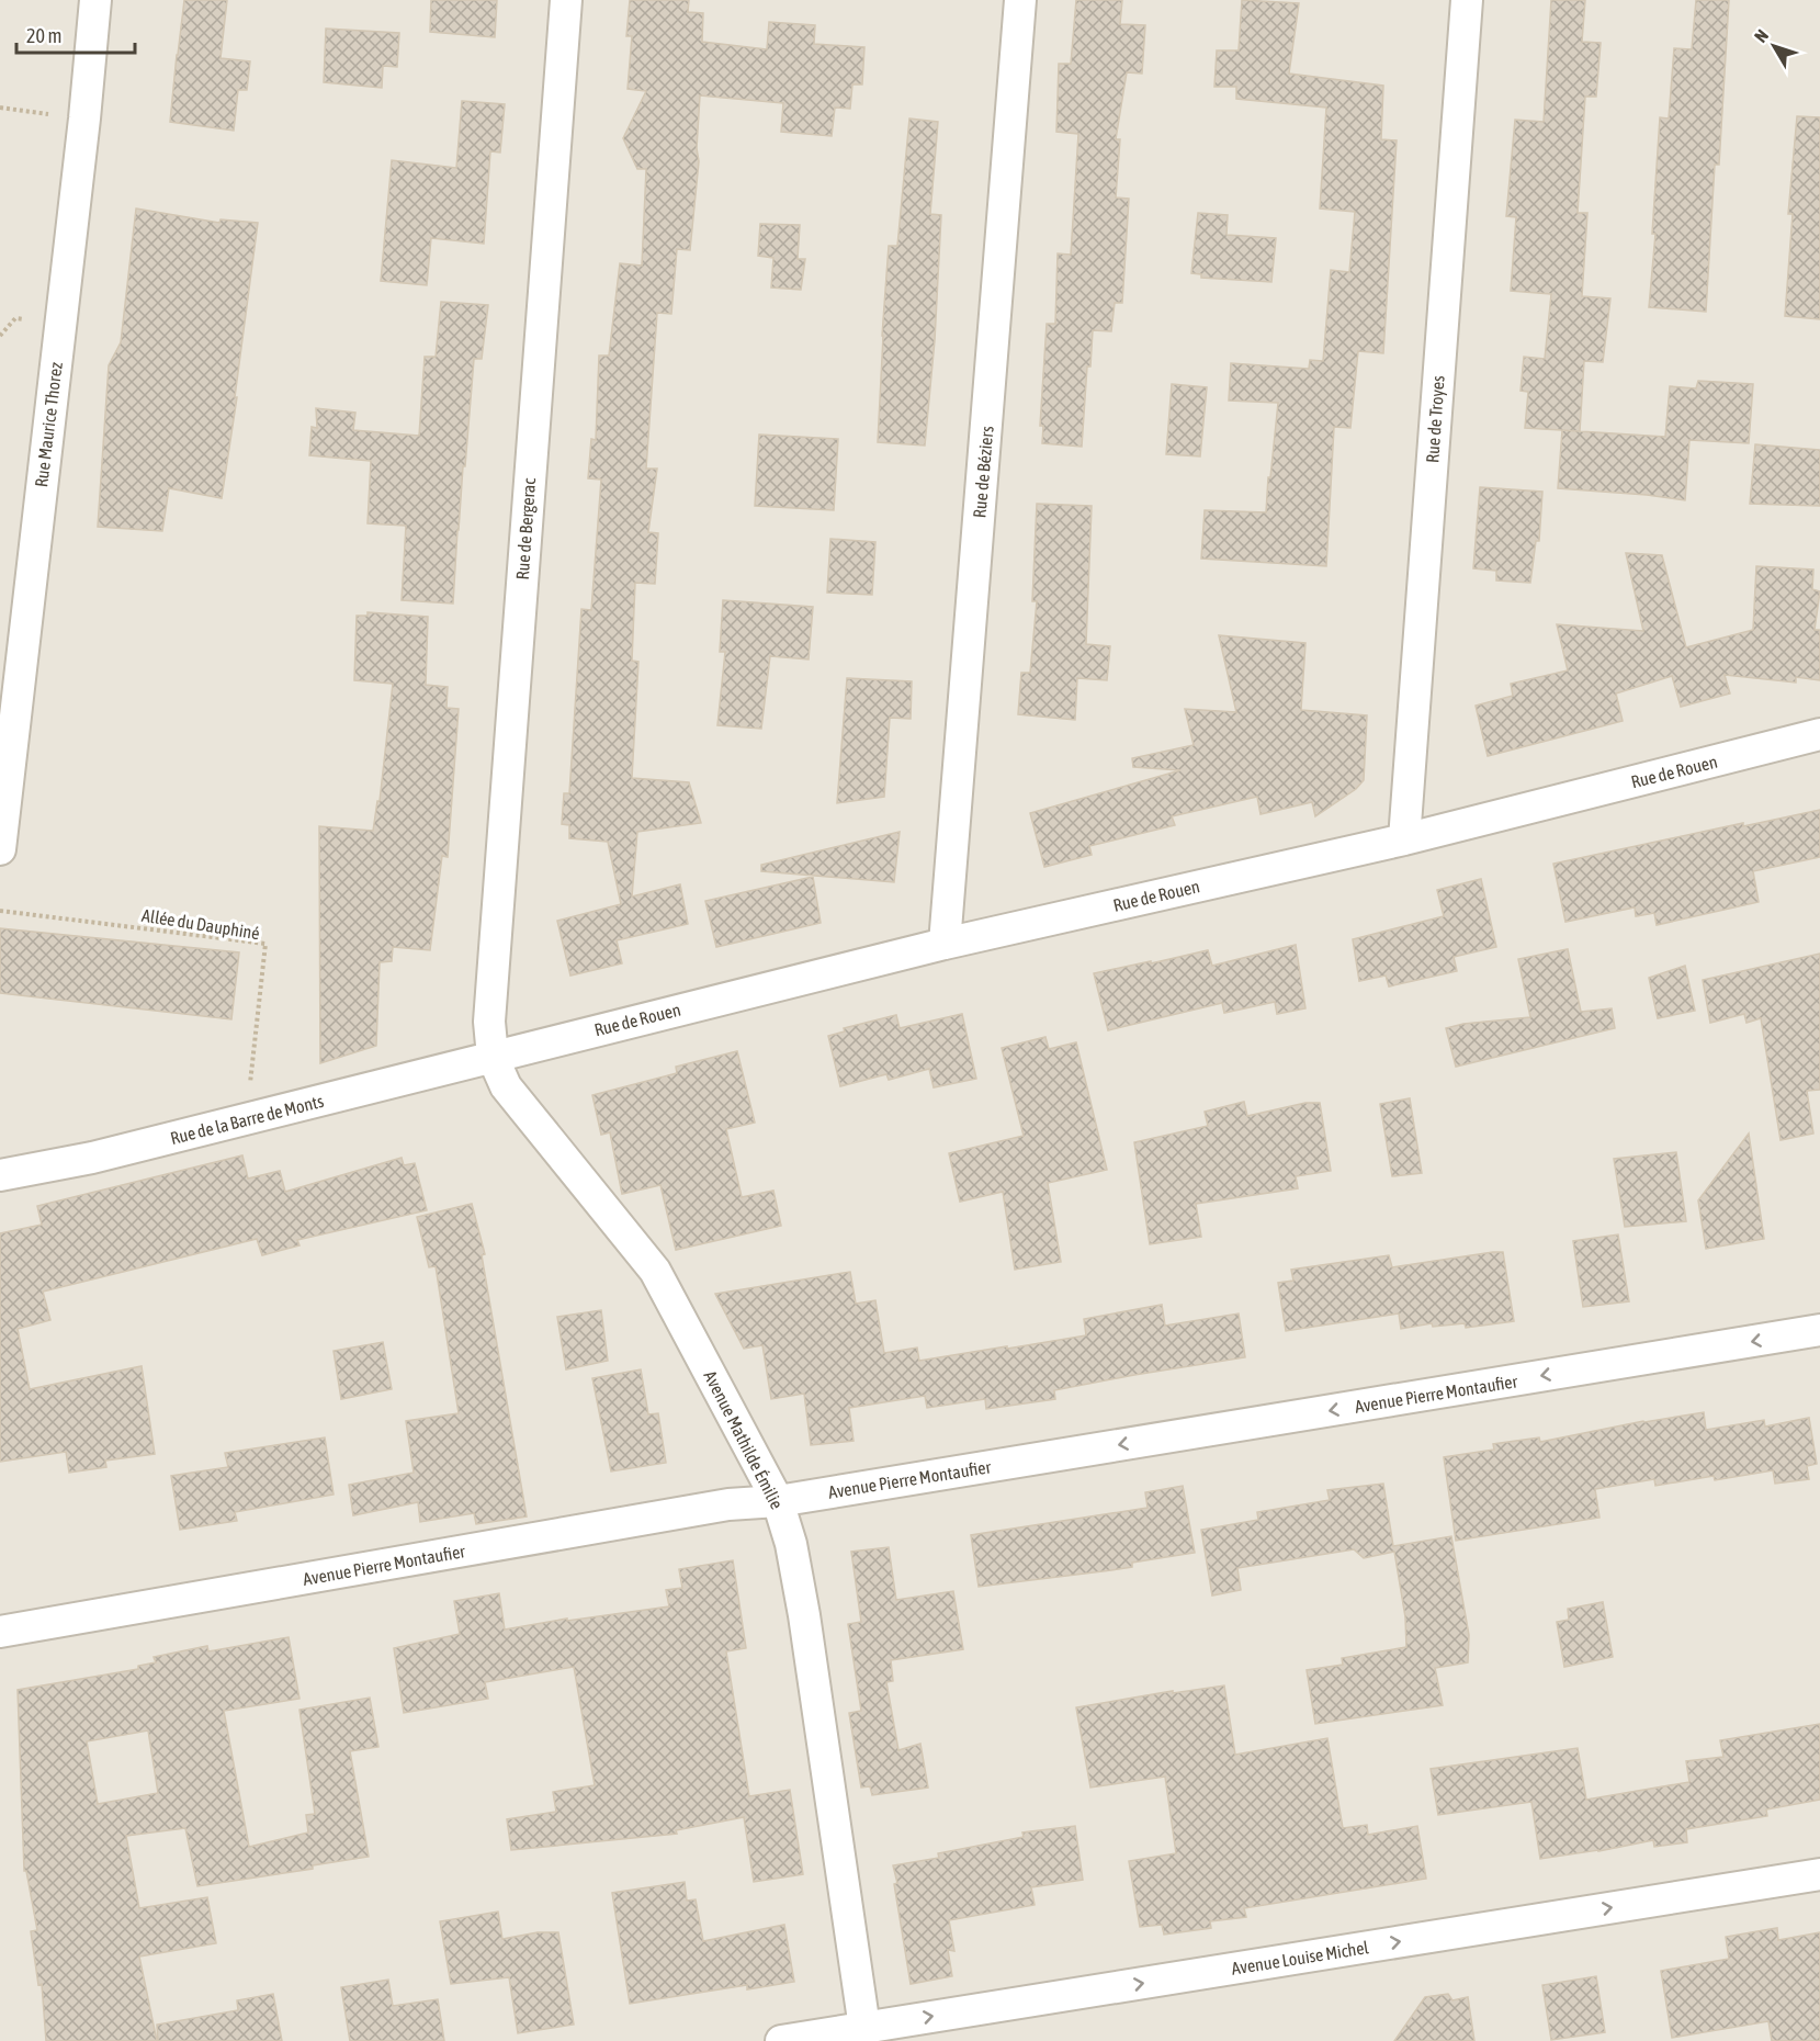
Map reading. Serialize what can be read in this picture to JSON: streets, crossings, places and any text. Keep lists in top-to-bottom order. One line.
{"streets":{"street":["Rue de Troyes","Rue Maurice Thorez","Rue de Béziers","Rue de Bergerac","Rue de Rouen","Rue de la Barre de Monts","Avenue Pierre Montaufier","Avenue Mathilde Émilie","Avenue Louise Michel"],"path":["Allée du Dauphiné"]},"crossings":[["Rue de Troyes","Rue de Rouen"],["Rue de Béziers","Rue de Rouen"],["Rue de Bergerac","Rue de Rouen"],["Rue de Bergerac","Rue de la Barre de Monts"],["Rue de Bergerac","Avenue Mathilde Émilie"],["Rue de Rouen","Rue de la Barre de Monts"],["Rue de Rouen","Avenue Mathilde Émilie"],["Allée du Dauphiné","Rue de la Barre de Monts"],["Rue de la Barre de Monts","Avenue Mathilde Émilie"],["Avenue Pierre Montaufier","Avenue Mathilde Émilie"],["Avenue Mathilde Émilie","Avenue Louise Michel"]],"one_way":["Avenue Pierre Montaufier","Avenue Louise Michel"],"scale_bar":"20 m","north":"top left"}
